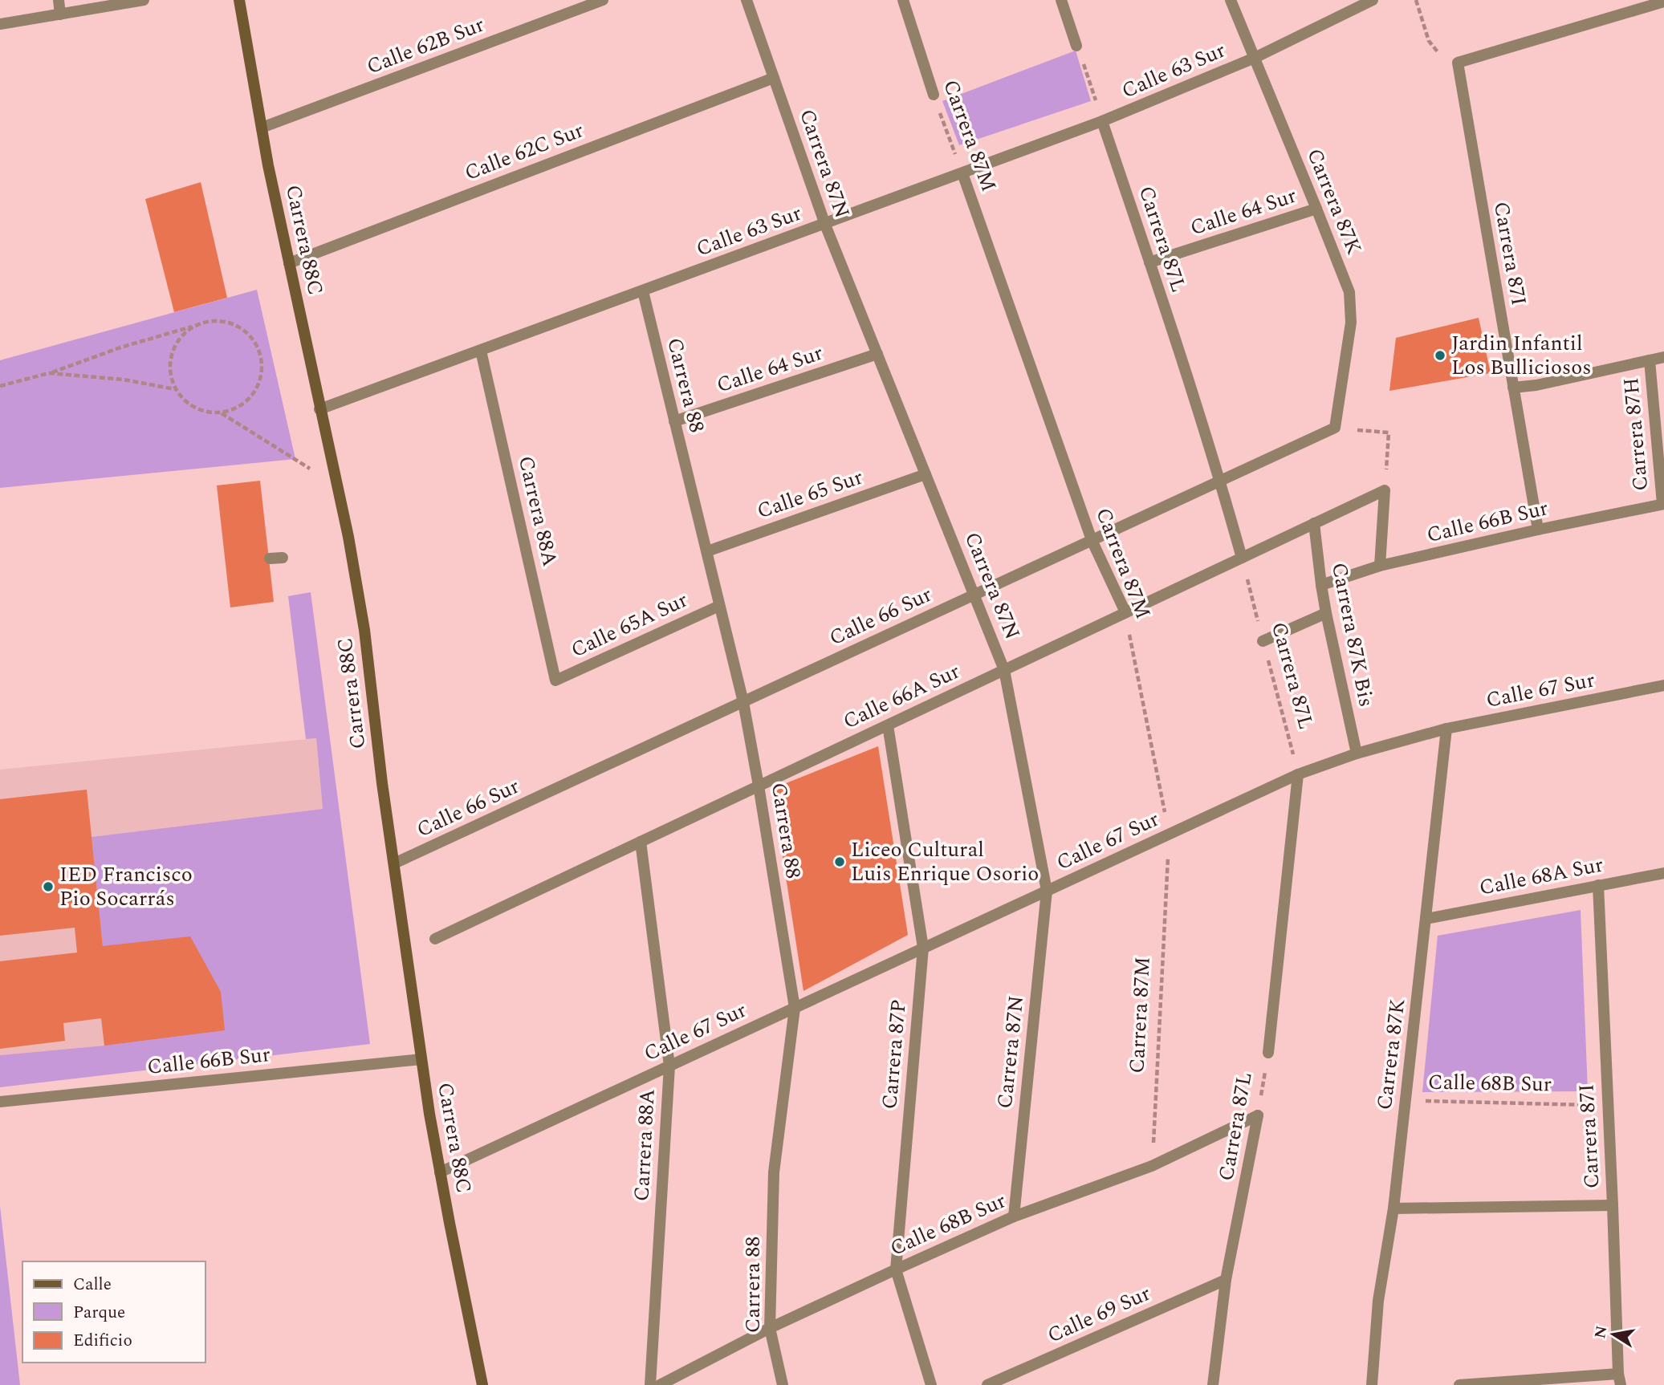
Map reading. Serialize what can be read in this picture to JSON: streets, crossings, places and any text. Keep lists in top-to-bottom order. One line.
{"streets":{"street":["Calle 62B Sur","Calle 63 Sur","Carrera 87M","Calle 62C Sur","Carrera 87N","Carrera 87K","Calle 64 Sur","Carrera 87L","Carrera 88C","Carrera 87I","Carrera 88","Carrera 87H","Calle 65 Sur","Carrera 88A","Calle 66B Sur","Calle 66 Sur","Calle 65A Sur","Carrera 87K Bis","Calle 67 Sur","Calle 66A Sur","Calle 68A Sur","Carrera 87P","Calle 68B Sur","Calle 69 Sur"]},"crossings":[["Calle 62B Sur","Carrera 88C"],["Calle 63 Sur","Carrera 87M"],["Calle 63 Sur","Carrera 87N"],["Calle 63 Sur","Carrera 87K"],["Calle 63 Sur","Carrera 87L"],["Calle 63 Sur","Carrera 88C"],["Calle 63 Sur","Carrera 88"],["Calle 63 Sur","Carrera 88A"],["Carrera 87M","Calle 66 Sur"],["Carrera 87M","Calle 67 Sur"],["Carrera 87M","Calle 66A Sur"],["Carrera 87M","Calle 68B Sur"],["Calle 62C Sur","Carrera 87N"],["Calle 62C Sur","Carrera 88C"],["Carrera 87N","Calle 64 Sur"],["Carrera 87N","Calle 65 Sur"],["Carrera 87N","Calle 66 Sur"],["Carrera 87N","Calle 67 Sur"],["Carrera 87N","Calle 66A Sur"],["Carrera 87N","Calle 68B Sur"],["Carrera 87K","Calle 64 Sur"],["Carrera 87K","Calle 66 Sur"],["Carrera 87K","Calle 67 Sur"],["Carrera 87K","Calle 68A Sur"],["Carrera 87K","Calle 68B Sur"],["Calle 64 Sur","Carrera 87L"],["Calle 64 Sur","Carrera 88"],["Carrera 87L","Calle 66 Sur"],["Carrera 87L","Calle 67 Sur"],["Carrera 87L","Calle 66A Sur"],["Carrera 87L","Calle 68B Sur"],["Carrera 87L","Calle 69 Sur"],["Carrera 88C","Calle 66B Sur"],["Carrera 88C","Calle 66 Sur"],["Carrera 88C","Calle 67 Sur"],["Carrera 87I","Calle 66B Sur"],["Carrera 87I","Calle 68A Sur"],["Carrera 87I","Calle 68B Sur"],["Carrera 88","Calle 65 Sur"],["Carrera 88","Calle 66 Sur"],["Carrera 88","Calle 65A Sur"],["Carrera 88","Calle 67 Sur"],["Carrera 88","Calle 66A Sur"],["Carrera 88","Calle 68B Sur"],["Carrera 87H","Calle 66B Sur"],["Carrera 88A","Calle 65A Sur"],["Carrera 88A","Calle 67 Sur"],["Carrera 88A","Calle 66A Sur"],["Calle 66B Sur","Carrera 87K Bis"],["Carrera 87K Bis","Calle 67 Sur"],["Carrera 87K Bis","Calle 66A Sur"],["Calle 67 Sur","Carrera 87P"],["Calle 66A Sur","Carrera 87P"],["Carrera 87P","Calle 68B Sur"]],"places":["Jardin Infantil Los Bulliciosos","Liceo Cultural Luis Enrique Osorio","IED Francisco Pio Socarrás"],"legend":["Calle","Parque","Edificio"],"north":"left"}
